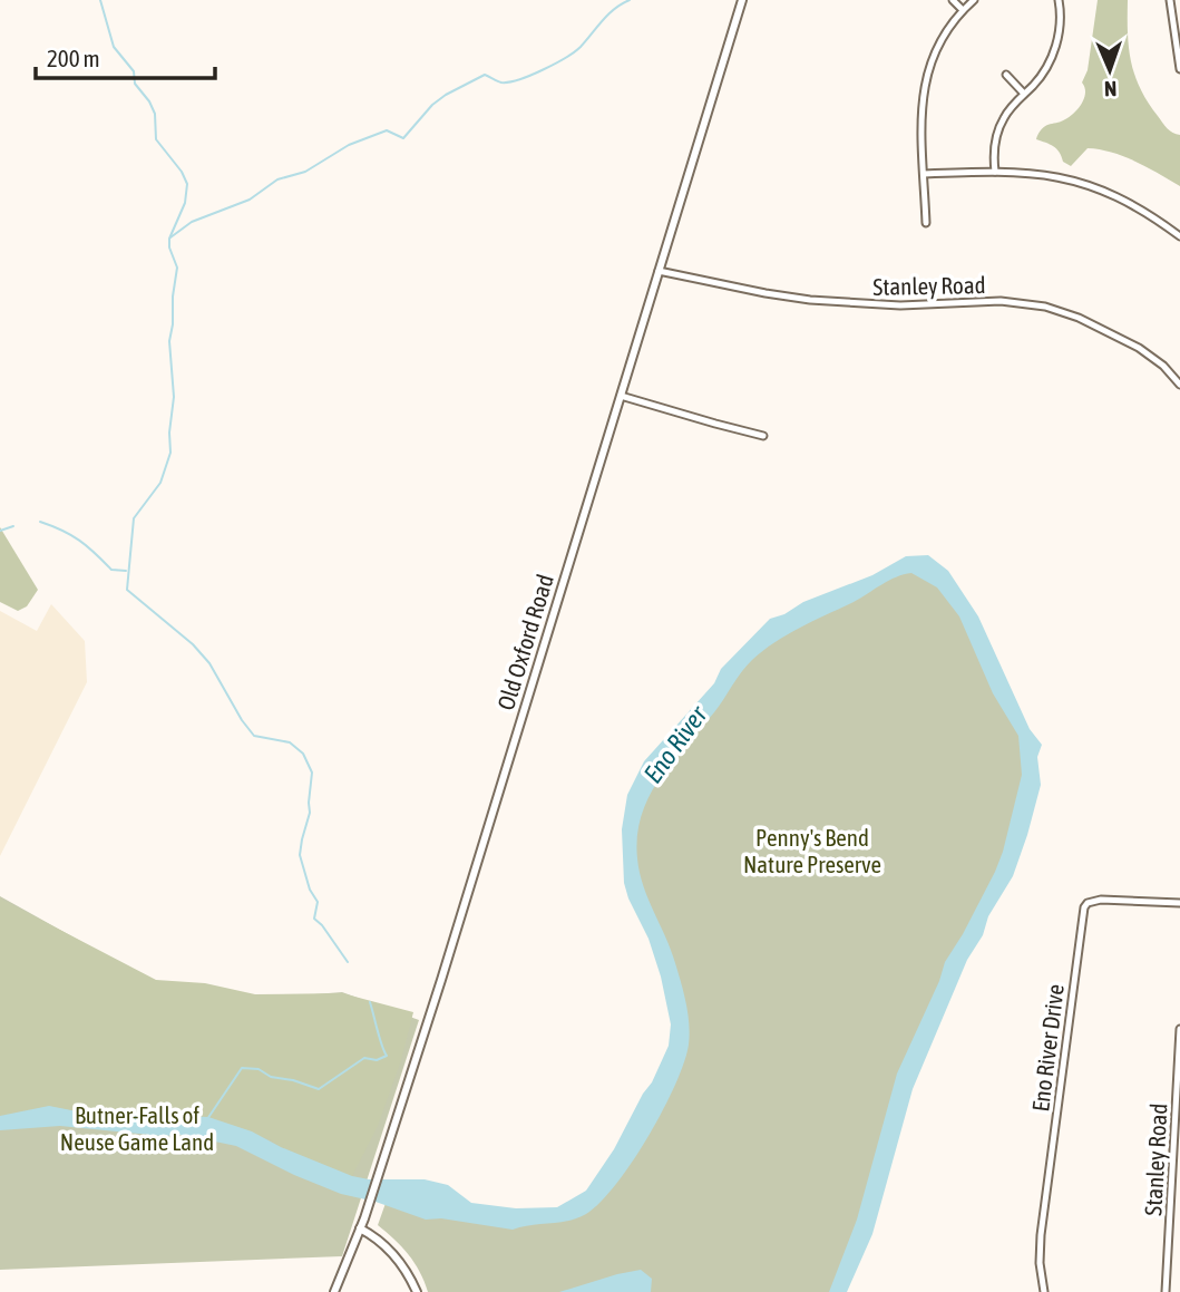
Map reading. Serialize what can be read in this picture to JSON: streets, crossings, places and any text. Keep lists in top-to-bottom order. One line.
{"streets":{"street":["Stanley Road","Old Oxford Road","Eno River Drive"]},"crossings":[["Stanley Road","Old Oxford Road"]],"water":["Eno River"],"parks":["Penny's Bend Nature Preserve","Butner-Falls of Neuse Game Land"],"scale_bar":"200 m","north":"bottom"}
